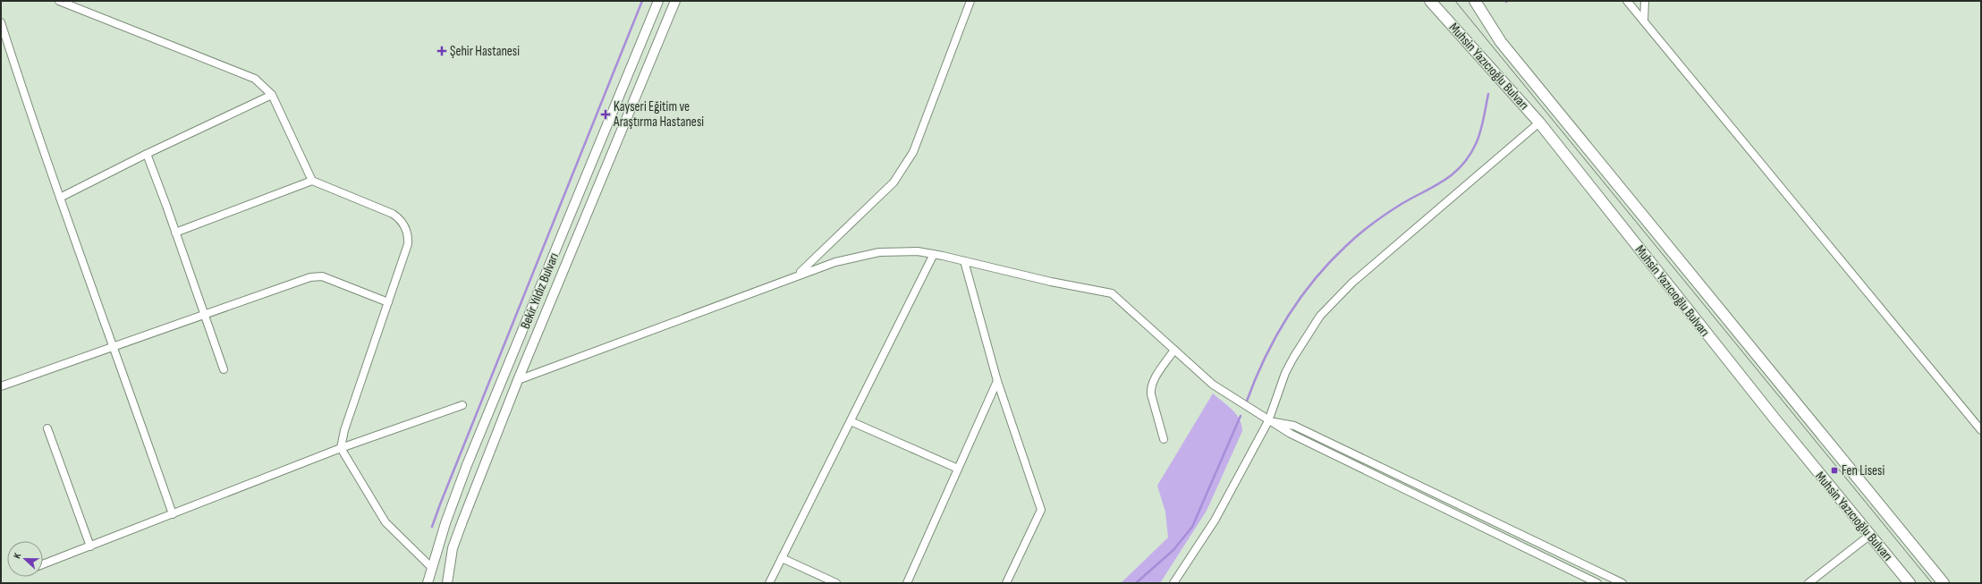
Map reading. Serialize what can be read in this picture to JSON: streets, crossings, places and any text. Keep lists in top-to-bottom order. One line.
{"streets":{"highway":["Muhsin Yazıcıoğlu Bulvarı"],"main road":["Bekir Yıldız Bulvarı"]},"places":{"health":["Şehir Hastanesi","Kayseri Eğitim ve Araştırma Hastanesi"],"transit":["Fen Lisesi"]},"north":"left"}
